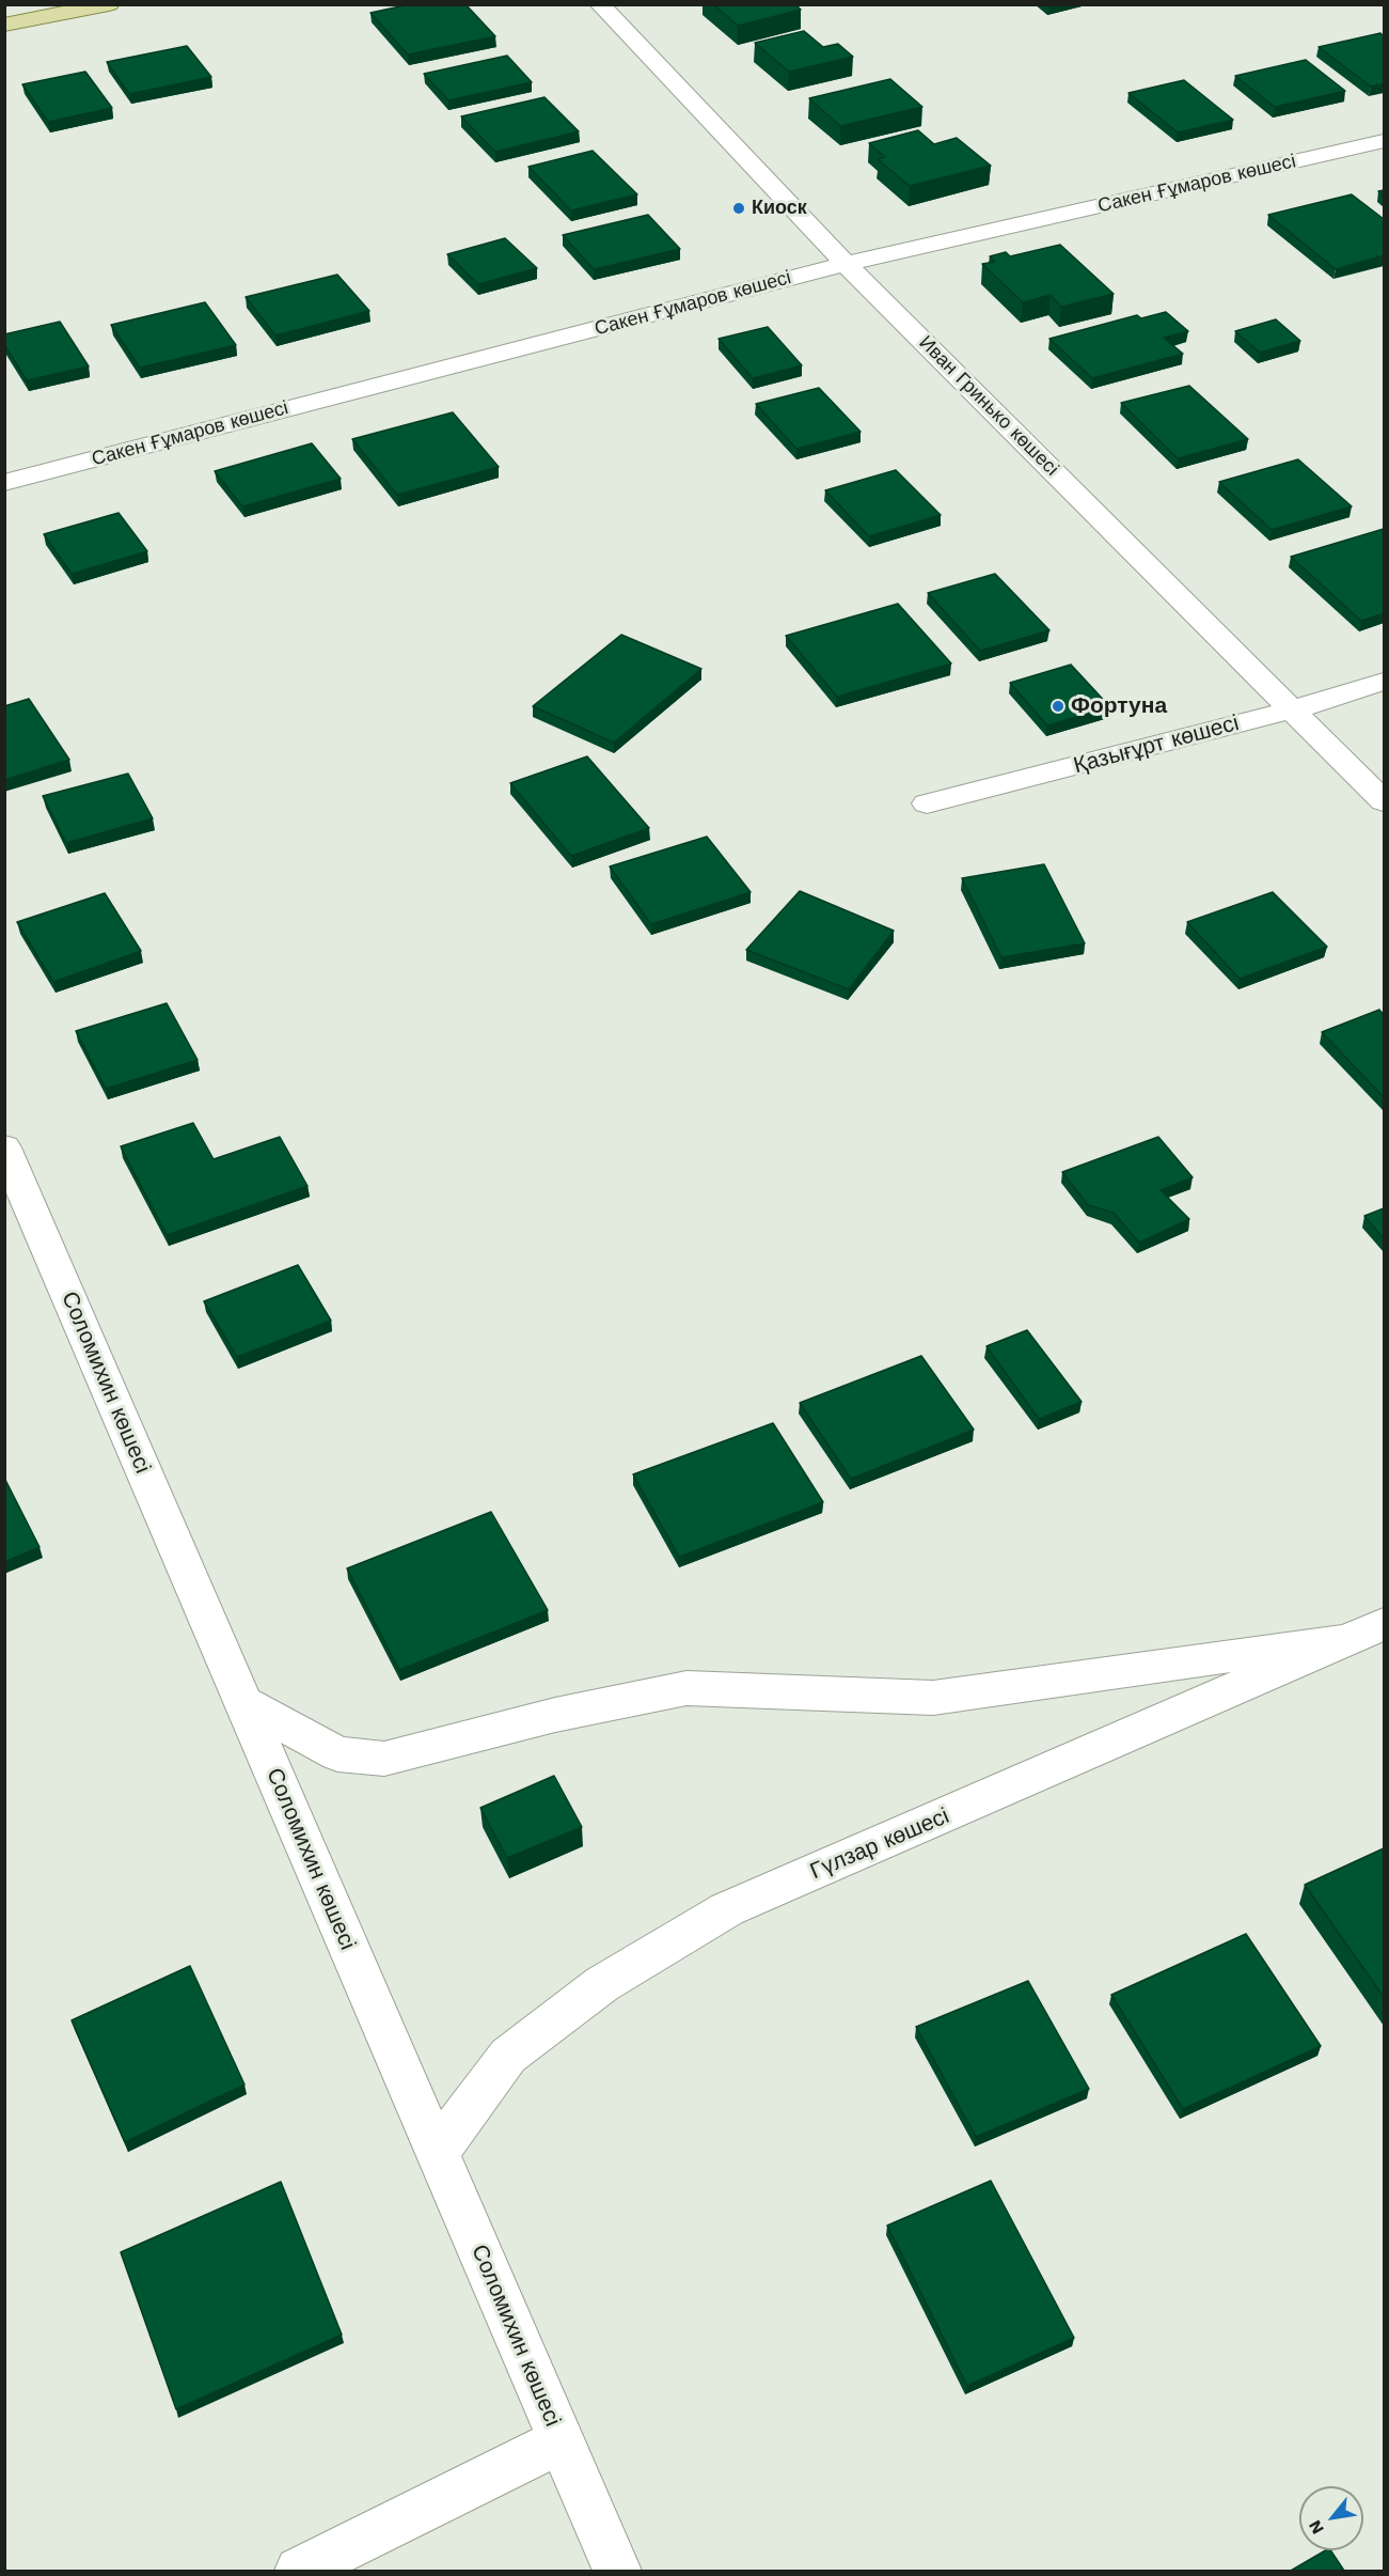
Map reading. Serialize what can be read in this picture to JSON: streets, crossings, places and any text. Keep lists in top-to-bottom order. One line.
{"streets":{"street":["Сакен Ғұмаров көшесі","Иван Гринько көшесі","Қазығұрт көшесі","Соломихин көшесі","Гүлзар көшесі"]},"crossings":[["Сакен Ғұмаров көшесі","Иван Гринько көшесі"],["Иван Гринько көшесі","Қазығұрт көшесі"],["Соломихин көшесі","Гүлзар көшесі"]],"places":["Киоск","Фортуна"],"north":"bottom left"}
